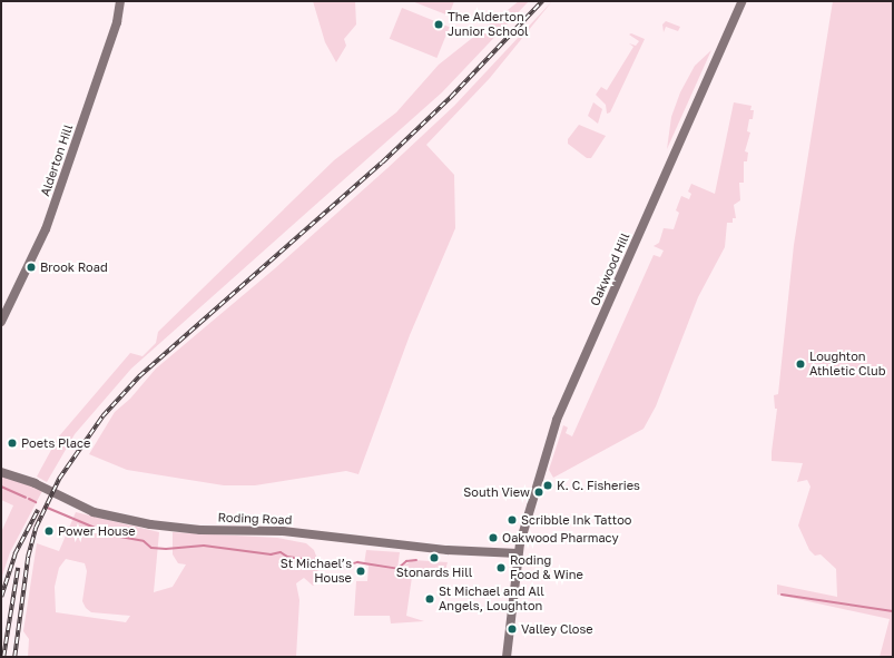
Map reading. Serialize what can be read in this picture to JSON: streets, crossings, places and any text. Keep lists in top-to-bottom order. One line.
{"streets":{"street":["Alderton Hill","Oakwood Hill","Roding Road"]},"crossings":[["Oakwood Hill","Roding Road"]],"places":["The Alderton Junior School","Brook Road","Loughton Athletic Club","Poets Place","K. C. Fisheries","South View","Scribble Ink Tattoo","Power House","Oakwood Pharmacy","Stonards Hill","Roding Food & Wine","St Michael’s House","St Michael and All Angels, Loughton","Valley Close"]}
